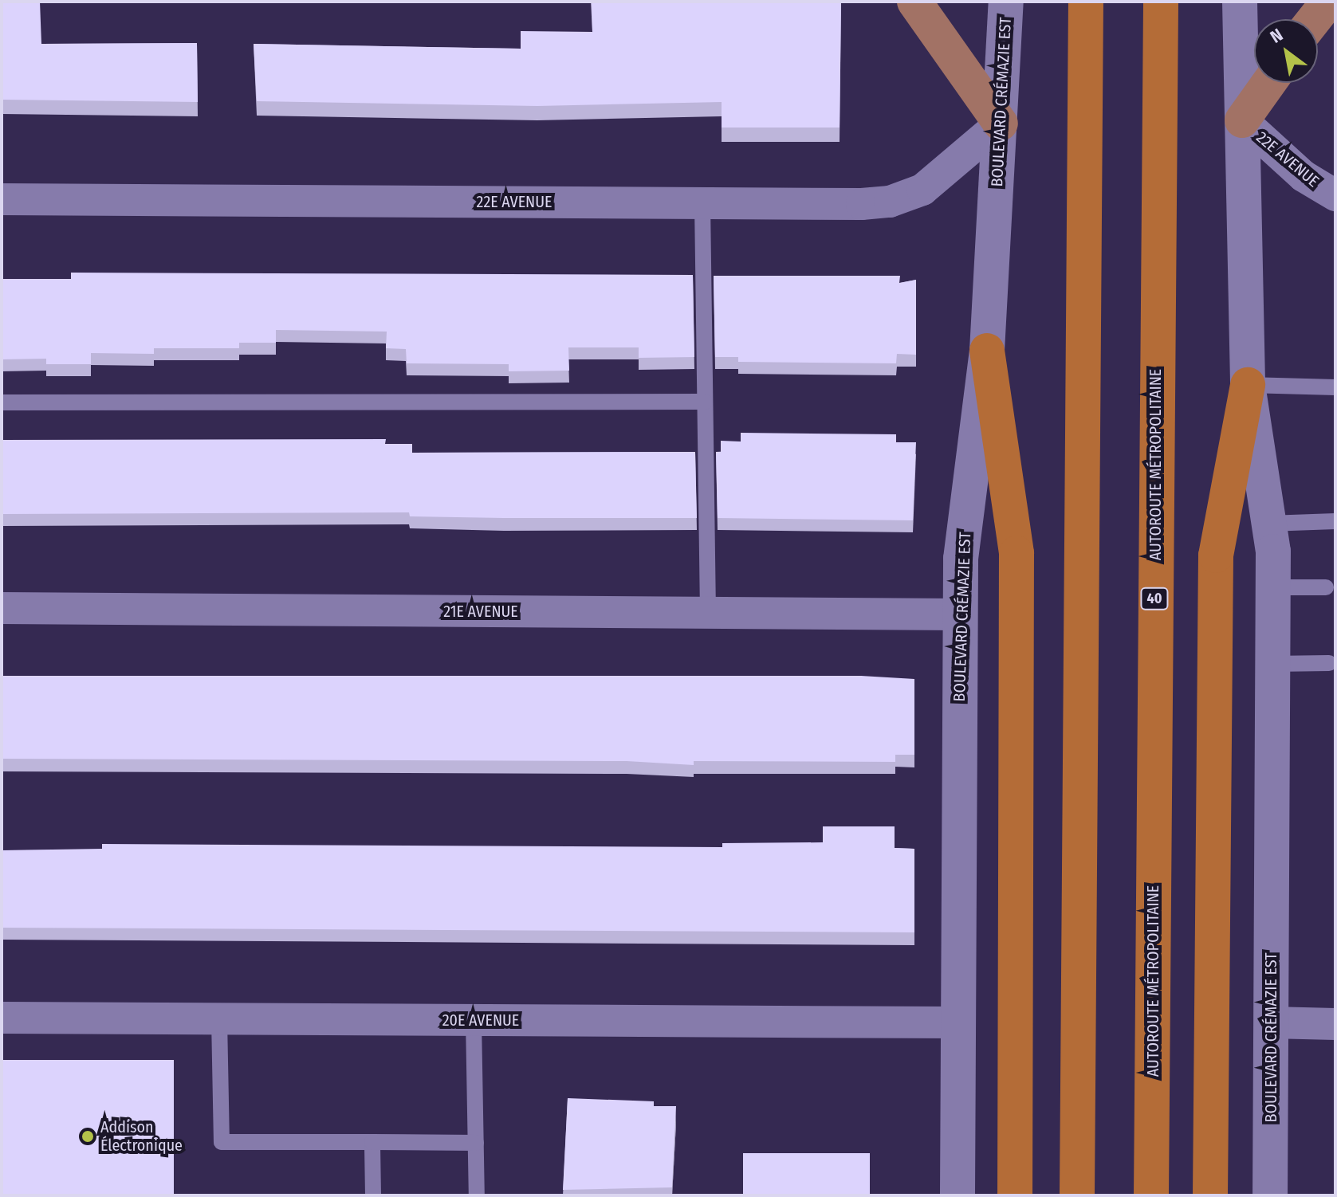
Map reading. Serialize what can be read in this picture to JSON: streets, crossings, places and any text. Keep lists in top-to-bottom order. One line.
{"streets":{"highway":["AUTOROUTE MÉTROPOLITAINE","40"],"main road":["BOULEVARD CRÉMAZIE EST"],"street":["22E AVENUE","21E AVENUE","20E AVENUE"]},"crossings":[["BOULEVARD CRÉMAZIE EST","22E AVENUE"],["BOULEVARD CRÉMAZIE EST","21E AVENUE"],["BOULEVARD CRÉMAZIE EST","20E AVENUE"]],"places":["Addison Électronique"],"north":"top left"}
